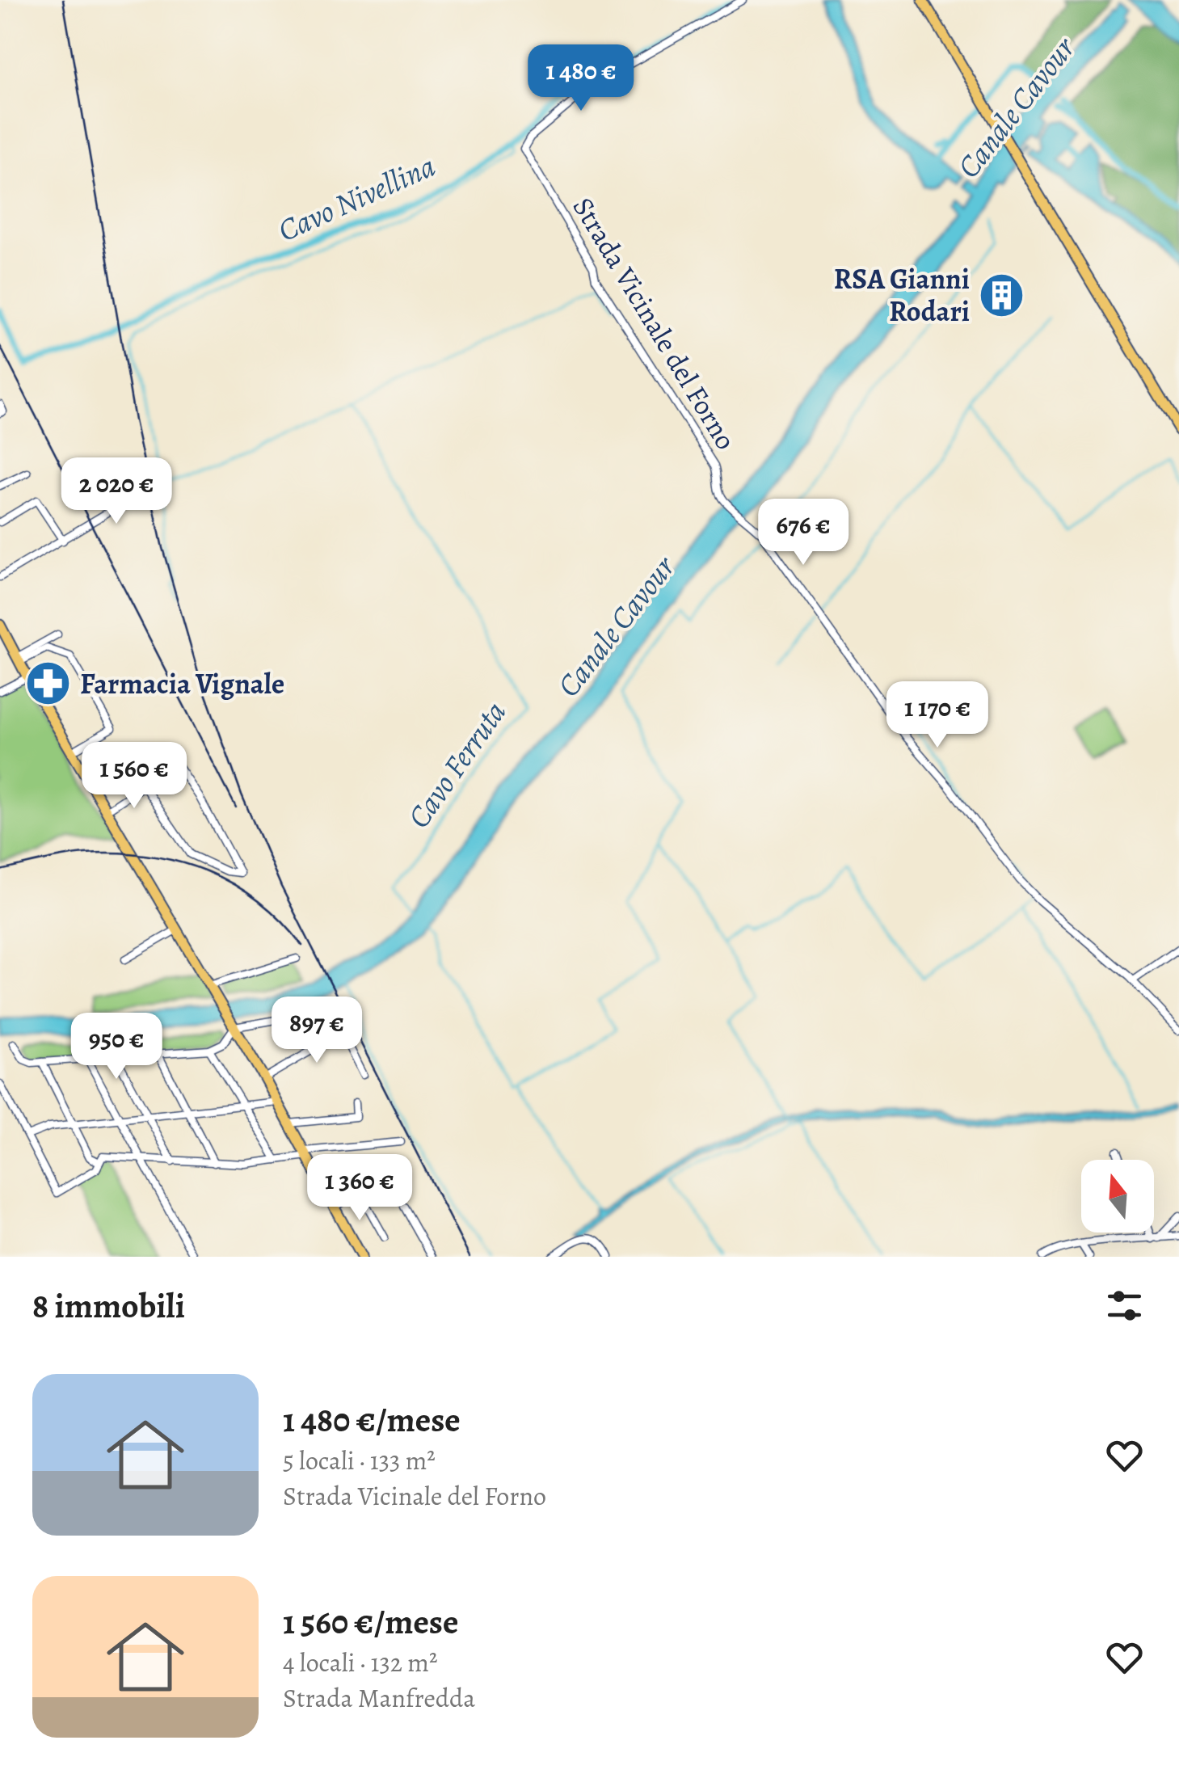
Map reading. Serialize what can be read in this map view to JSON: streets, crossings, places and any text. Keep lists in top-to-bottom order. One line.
{"streets":{"street":["Strada Vicinale del Forno"]},"water":["Canale Cavour","Cavo Nivellina","Cavo Ferruta"],"places":{"building":["RSA Gianni Rodari"],"pharmacy":["Farmacia Vignale"]},"north":"top","page":{"price":["1 480 €","2 020 €","676 €","1 170 €","1 560 €","897 €","950 €","1 360 €"],"heading":"8 immobili","list":[{"name":"1 480 €/mese","note":"5 locali · 133 m² · Strada Vicinale del Forno"},{"name":"1 560 €/mese","note":"4 locali · 132 m² · Strada Manfredda"}]}}
